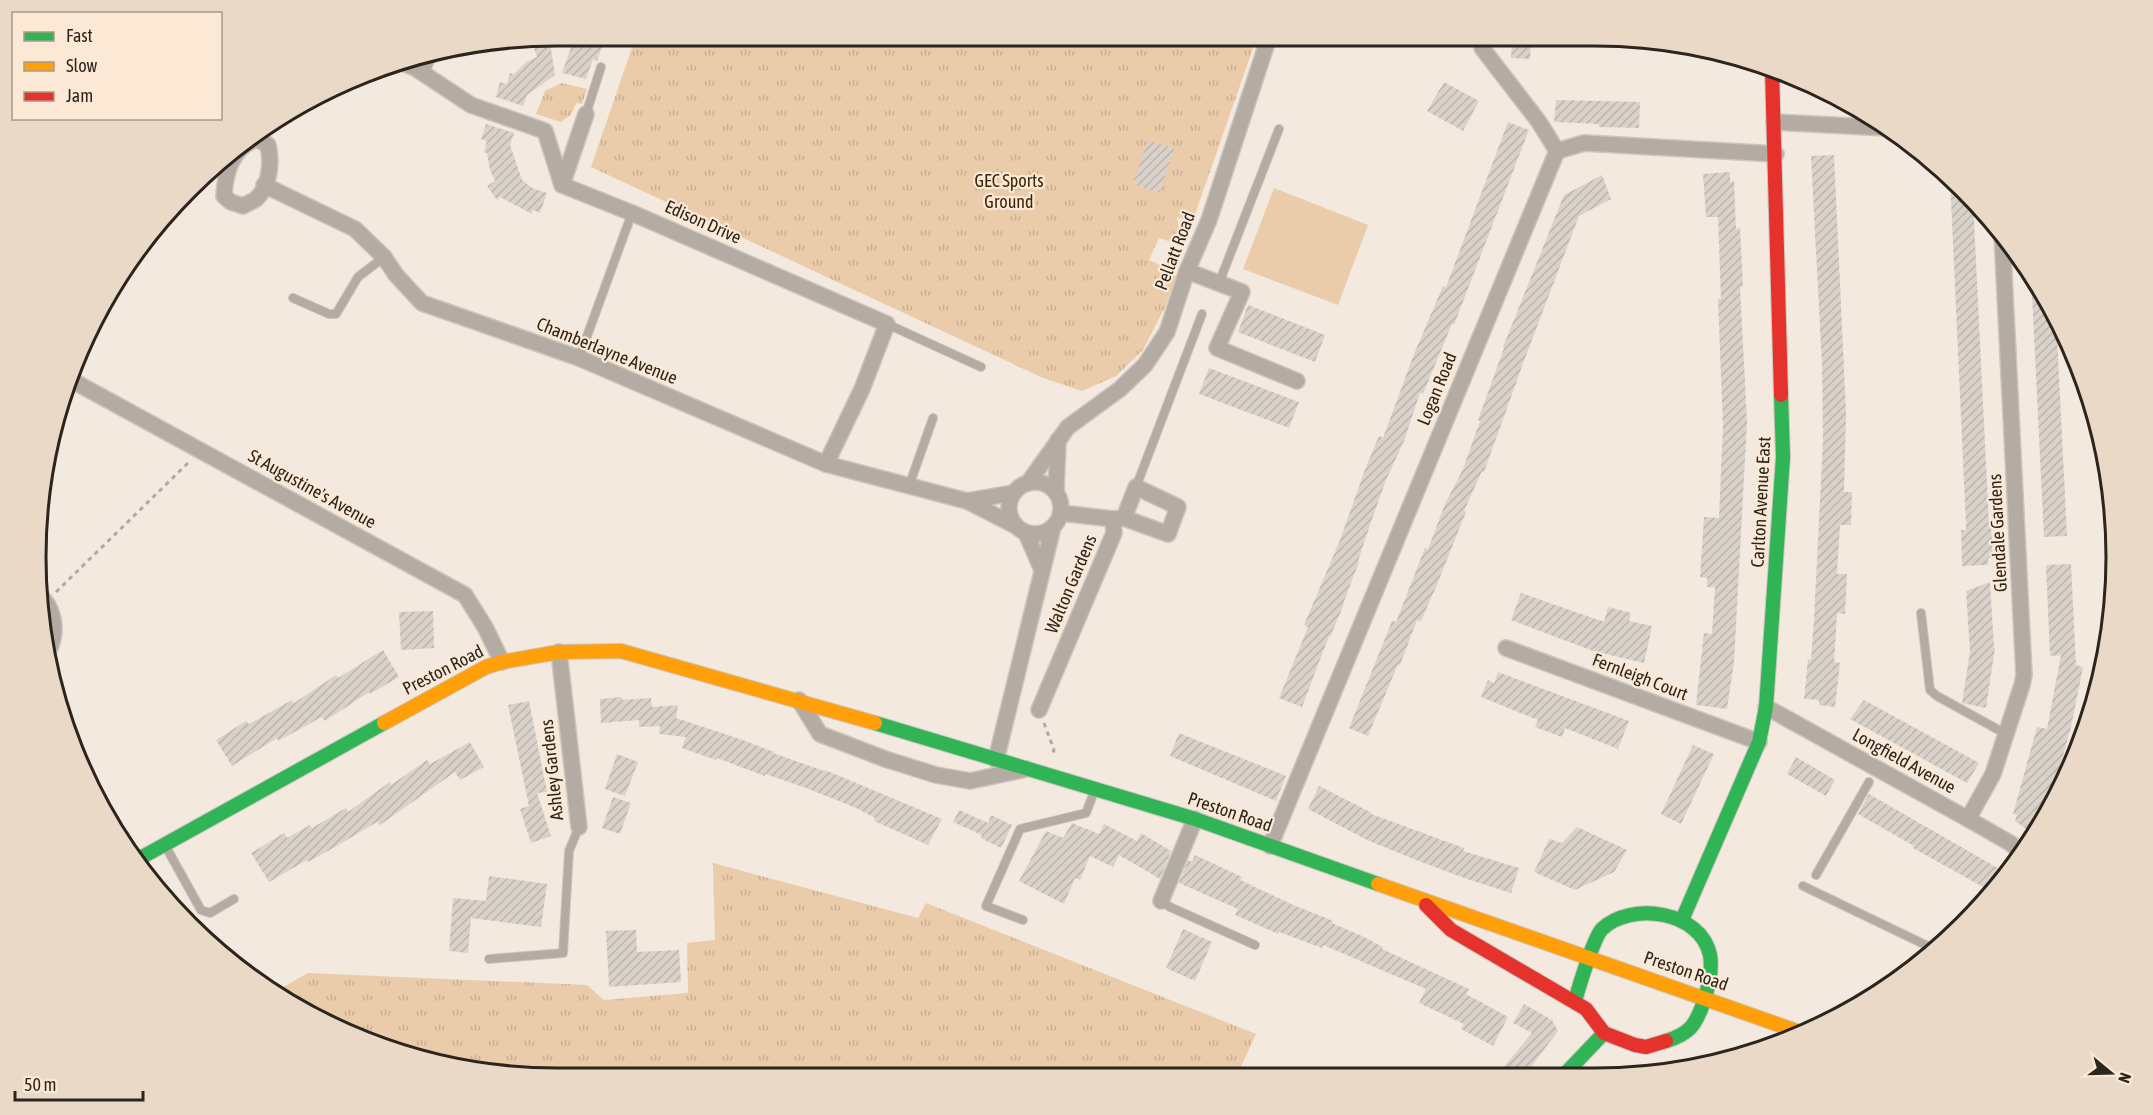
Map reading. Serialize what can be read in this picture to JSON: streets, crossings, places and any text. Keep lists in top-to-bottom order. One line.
{"streets":{"street":["Edison Drive","Pellatt Road","Chamberlayne Avenue","Logan Road","St Augustine's Avenue","Carlton Avenue East","Glendale Gardens","Walton Gardens","Preston Road","Fernleigh Court","Longfield Avenue","Ashley Gardens"]},"crossings":[["Pellatt Road","Chamberlayne Avenue"],["Pellatt Road","Walton Gardens"],["Chamberlayne Avenue","Walton Gardens"],["Logan Road","Preston Road"],["St Augustine's Avenue","Preston Road"],["Carlton Avenue East","Fernleigh Court"],["Carlton Avenue East","Longfield Avenue"],["Glendale Gardens","Longfield Avenue"],["Preston Road","Ashley Gardens"]],"parks":["GEC Sports Ground"],"legend":["Fast","Slow","Jam"],"scale_bar":"50 m","north":"right"}
